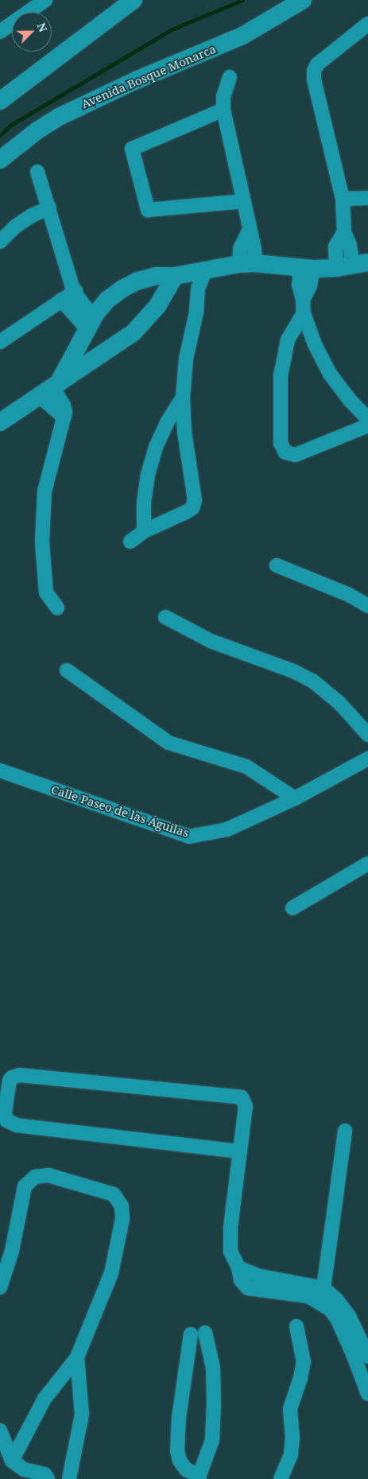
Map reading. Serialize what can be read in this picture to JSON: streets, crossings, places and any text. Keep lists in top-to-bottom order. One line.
{"streets":{"street":["Avenida Bosque Monarca","Calle Paseo de las Águilas"]},"north":"top right"}
